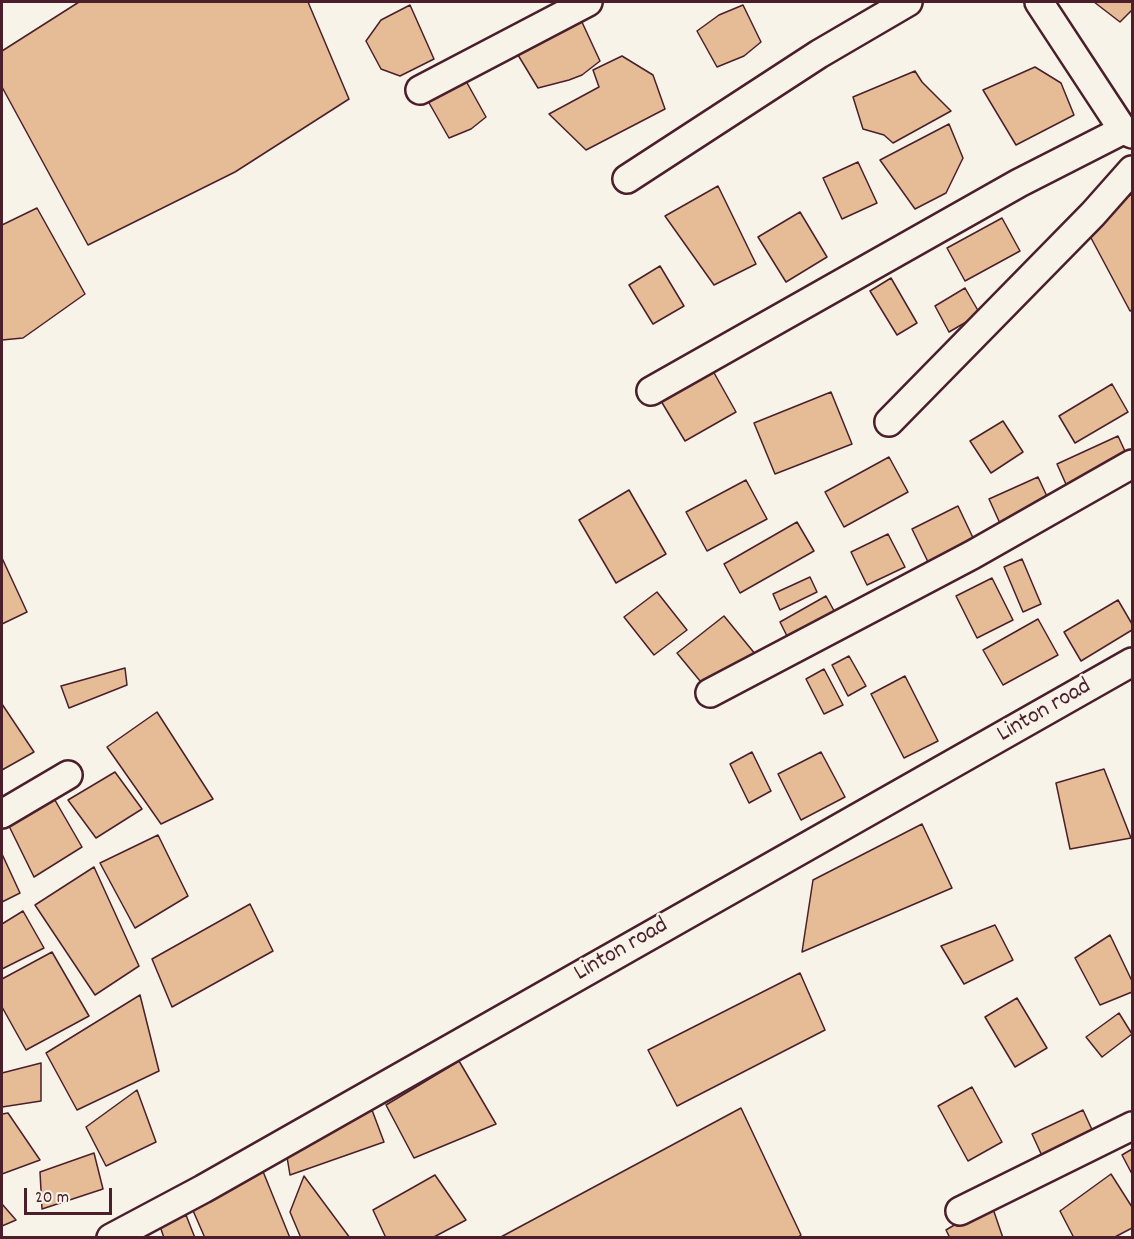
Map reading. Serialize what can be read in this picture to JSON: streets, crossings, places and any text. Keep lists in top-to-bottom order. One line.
{"streets":{"street":["Linton road"]},"scale_bar":"20 m"}
